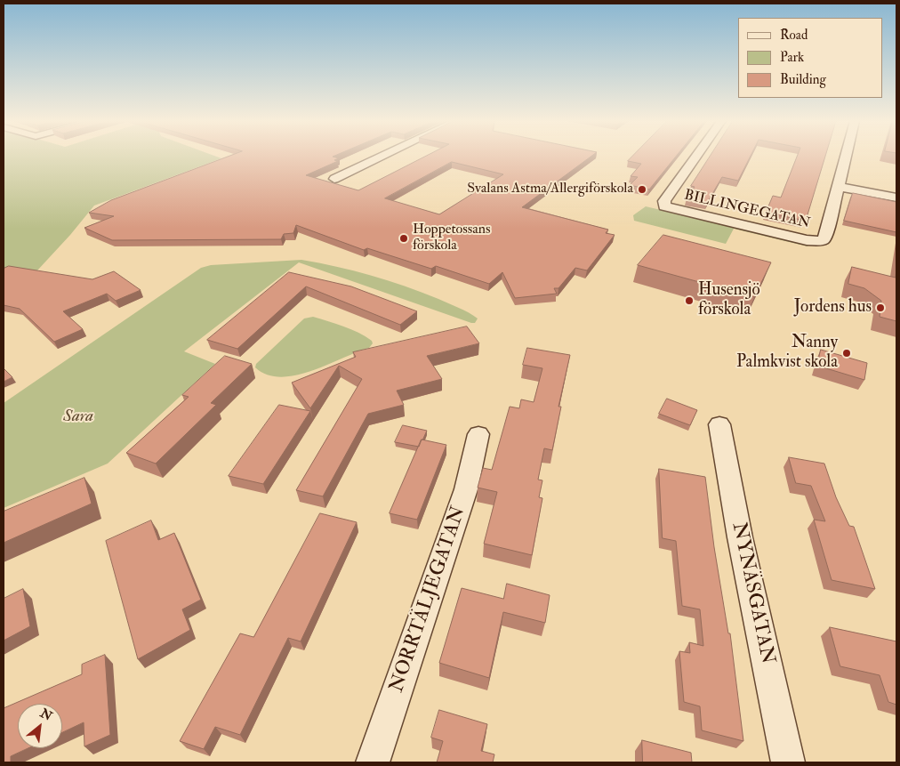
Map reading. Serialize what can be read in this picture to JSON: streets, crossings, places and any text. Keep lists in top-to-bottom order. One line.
{"streets":{"street":["BILLINGEGATAN","NYNÄSGATAN","NORRTÄLJEGATAN"]},"parks":["Sara"],"places":["Svalans Astma/Allergiförskola","Hoppetossans förskola","Husensjö förskola","Jordens hus","Nanny Palmkvist skola"],"legend":["Road","Park","Building"],"north":"top right"}
